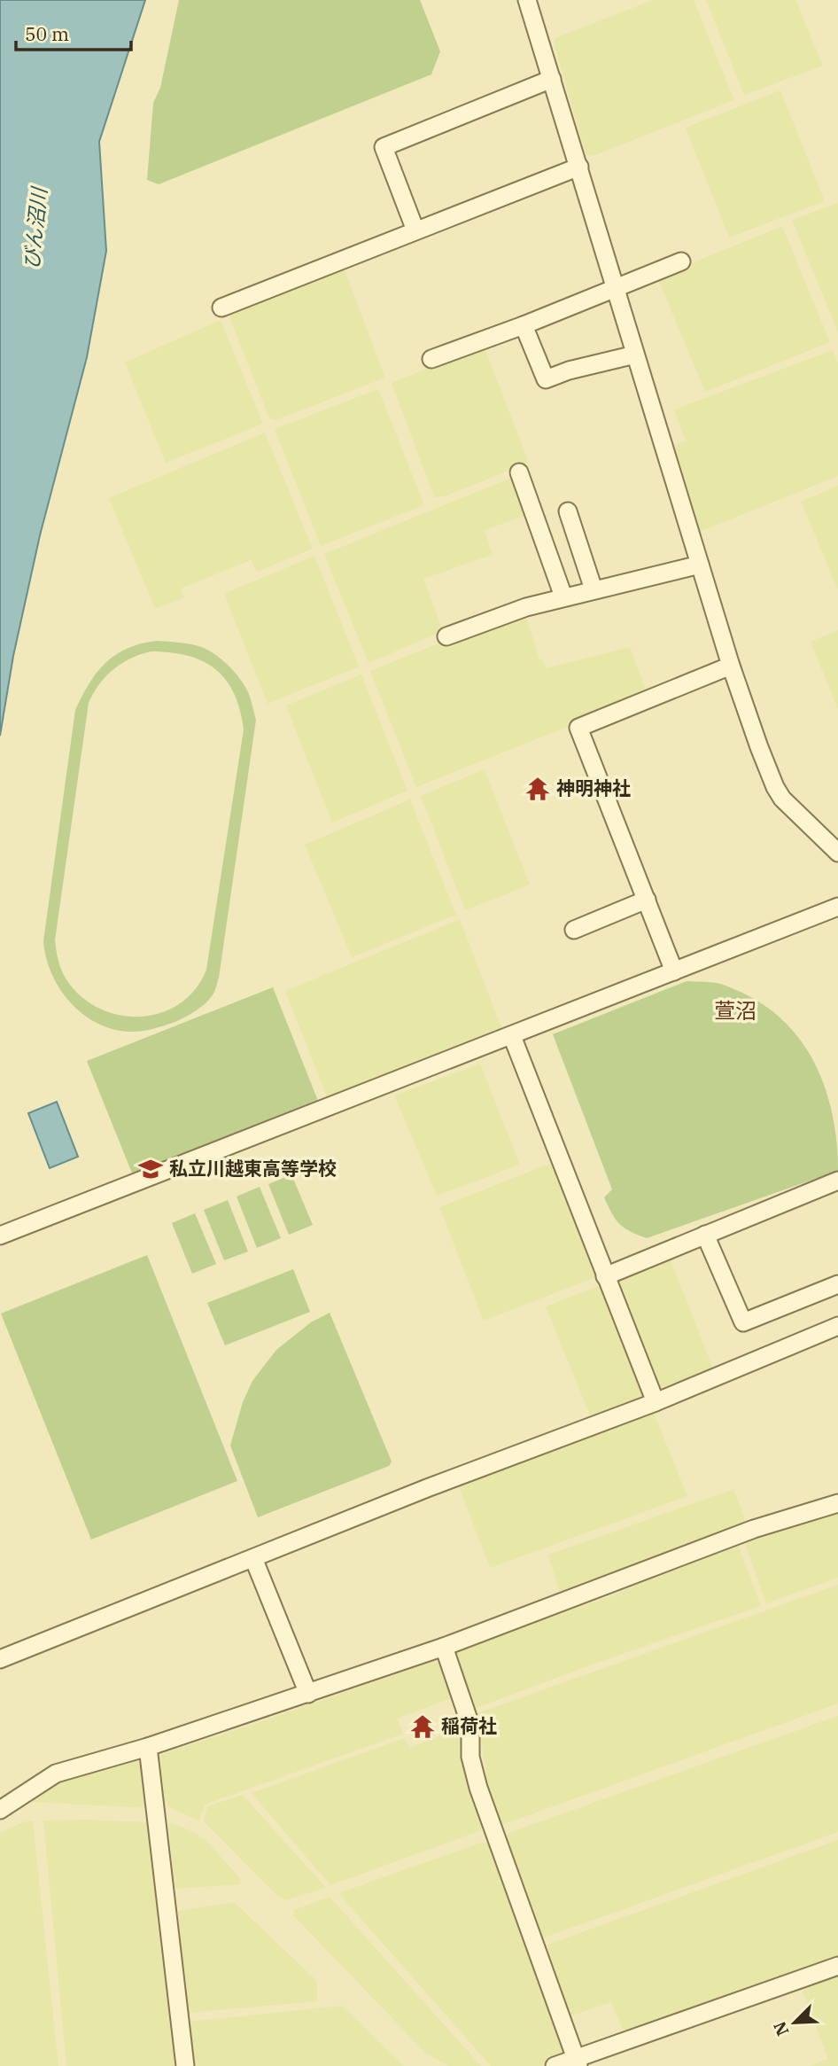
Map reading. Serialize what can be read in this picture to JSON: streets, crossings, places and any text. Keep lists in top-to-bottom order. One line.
{"districts":["萱沼"],"water":["びん沼川"],"places":{"temple":["神明神社","稲荷社"],"school or university":["私立川越東高等学校"]},"scale_bar":"50 m","north":"bottom left"}
